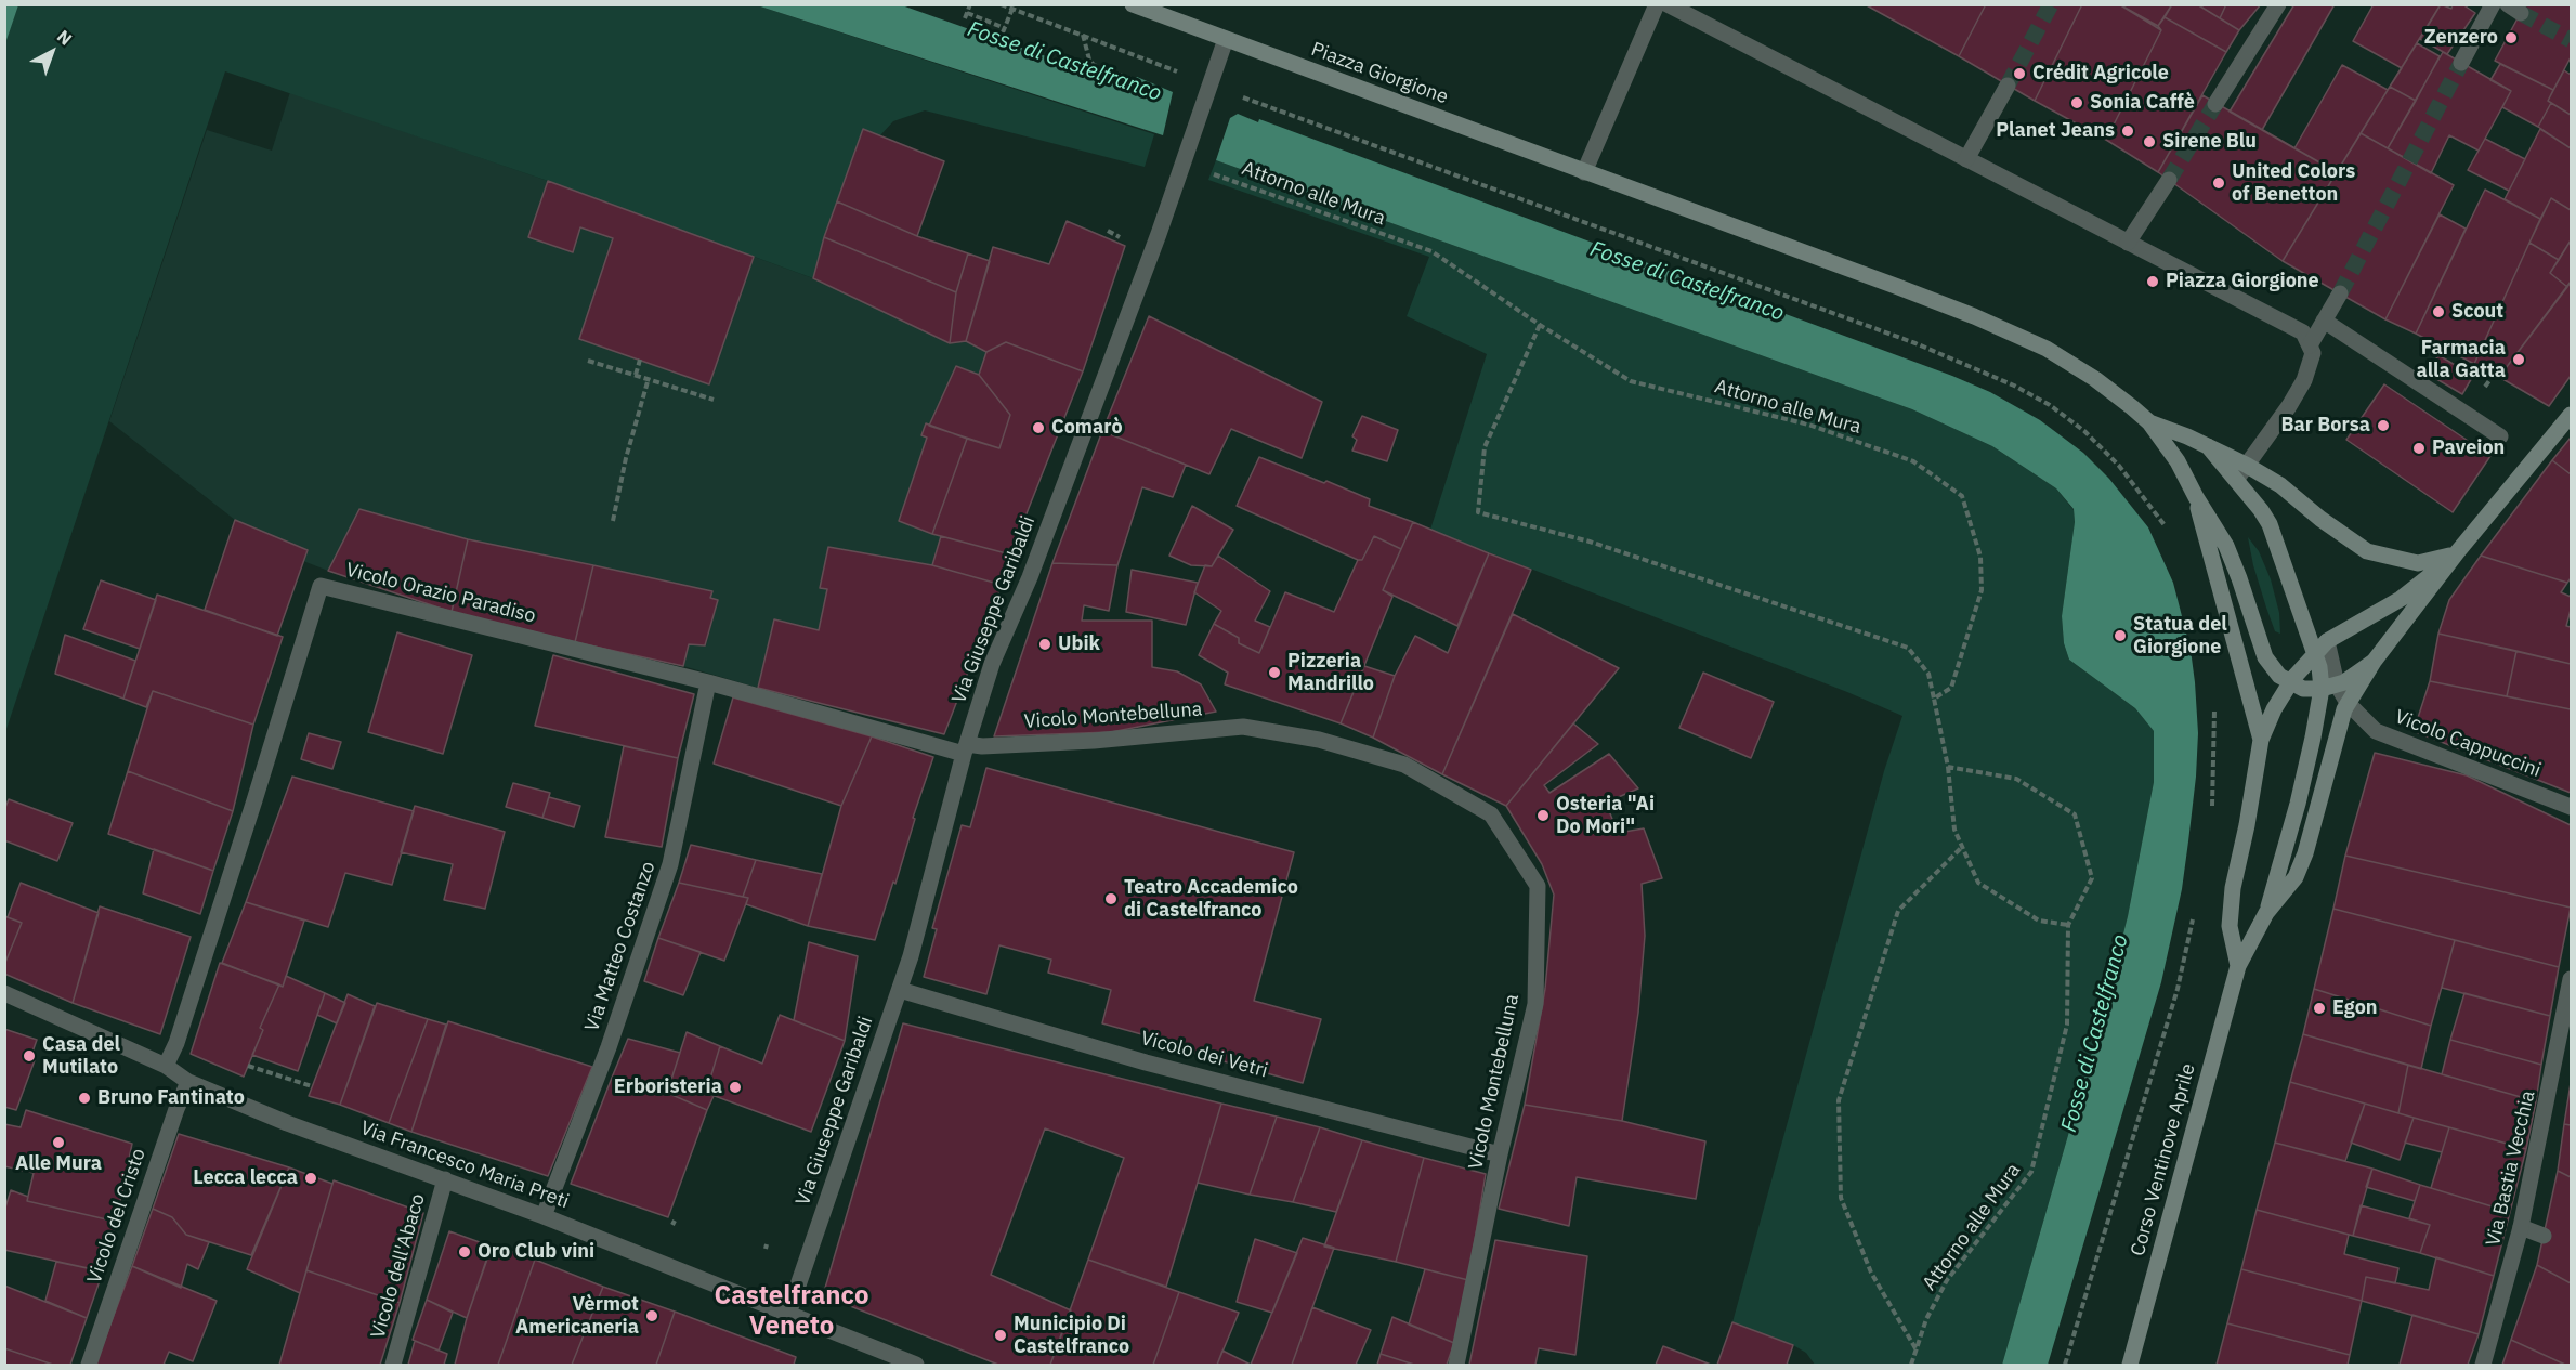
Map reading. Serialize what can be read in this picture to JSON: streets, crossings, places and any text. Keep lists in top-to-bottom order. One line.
{"streets":{"street":["Piazza Giorgione","Vicolo Orazio Paradiso","Via Giuseppe Garibaldi","Vicolo Montebelluna","Vicolo Cappuccini","Via Matteo Costanzo","Vicolo dei Vetri","Corso Ventinove Aprile","Via Francesco Maria Preti","Via Bastia Vecchia","Vicolo del Cristo","Vicolo dell'Abaco"],"path":["Attorno alle Mura"]},"crossings":[["Piazza Giorgione","Via Giuseppe Garibaldi"],["Vicolo Orazio Paradiso","Via Giuseppe Garibaldi"],["Vicolo Orazio Paradiso","Vicolo Montebelluna"],["Vicolo Orazio Paradiso","Via Matteo Costanzo"],["Vicolo Orazio Paradiso","Via Francesco Maria Preti"],["Via Giuseppe Garibaldi","Vicolo Montebelluna"],["Via Giuseppe Garibaldi","Vicolo dei Vetri"],["Via Giuseppe Garibaldi","Via Francesco Maria Preti"],["Vicolo Montebelluna","Vicolo dei Vetri"],["Via Matteo Costanzo","Via Francesco Maria Preti"],["Via Francesco Maria Preti","Vicolo del Cristo"],["Via Francesco Maria Preti","Vicolo dell'Abaco"]],"districts":["Castelfranco Veneto"],"water":["Fosse di Castelfranco"],"places":["Zenzero","Crédit Agricole","Sonia Caffè","Planet Jeans","Sirene Blu","United Colors of Benetton","Piazza Giorgione","Scout","Farmacia alla Gatta","Bar Borsa","Comarò","Paveion","Statua del Giorgione","Ubik","Pizzeria Mandrillo","Osteria \"Ai Do Mori\"","Teatro Accademico di Castelfranco","Egon","Casa del Mutilato","Erboristeria","Bruno Fantinato","Alle Mura","Lecca lecca","Oro Club vini","Vèrmot Americaneria","Municipio Di Castelfranco"],"north":"top right"}
